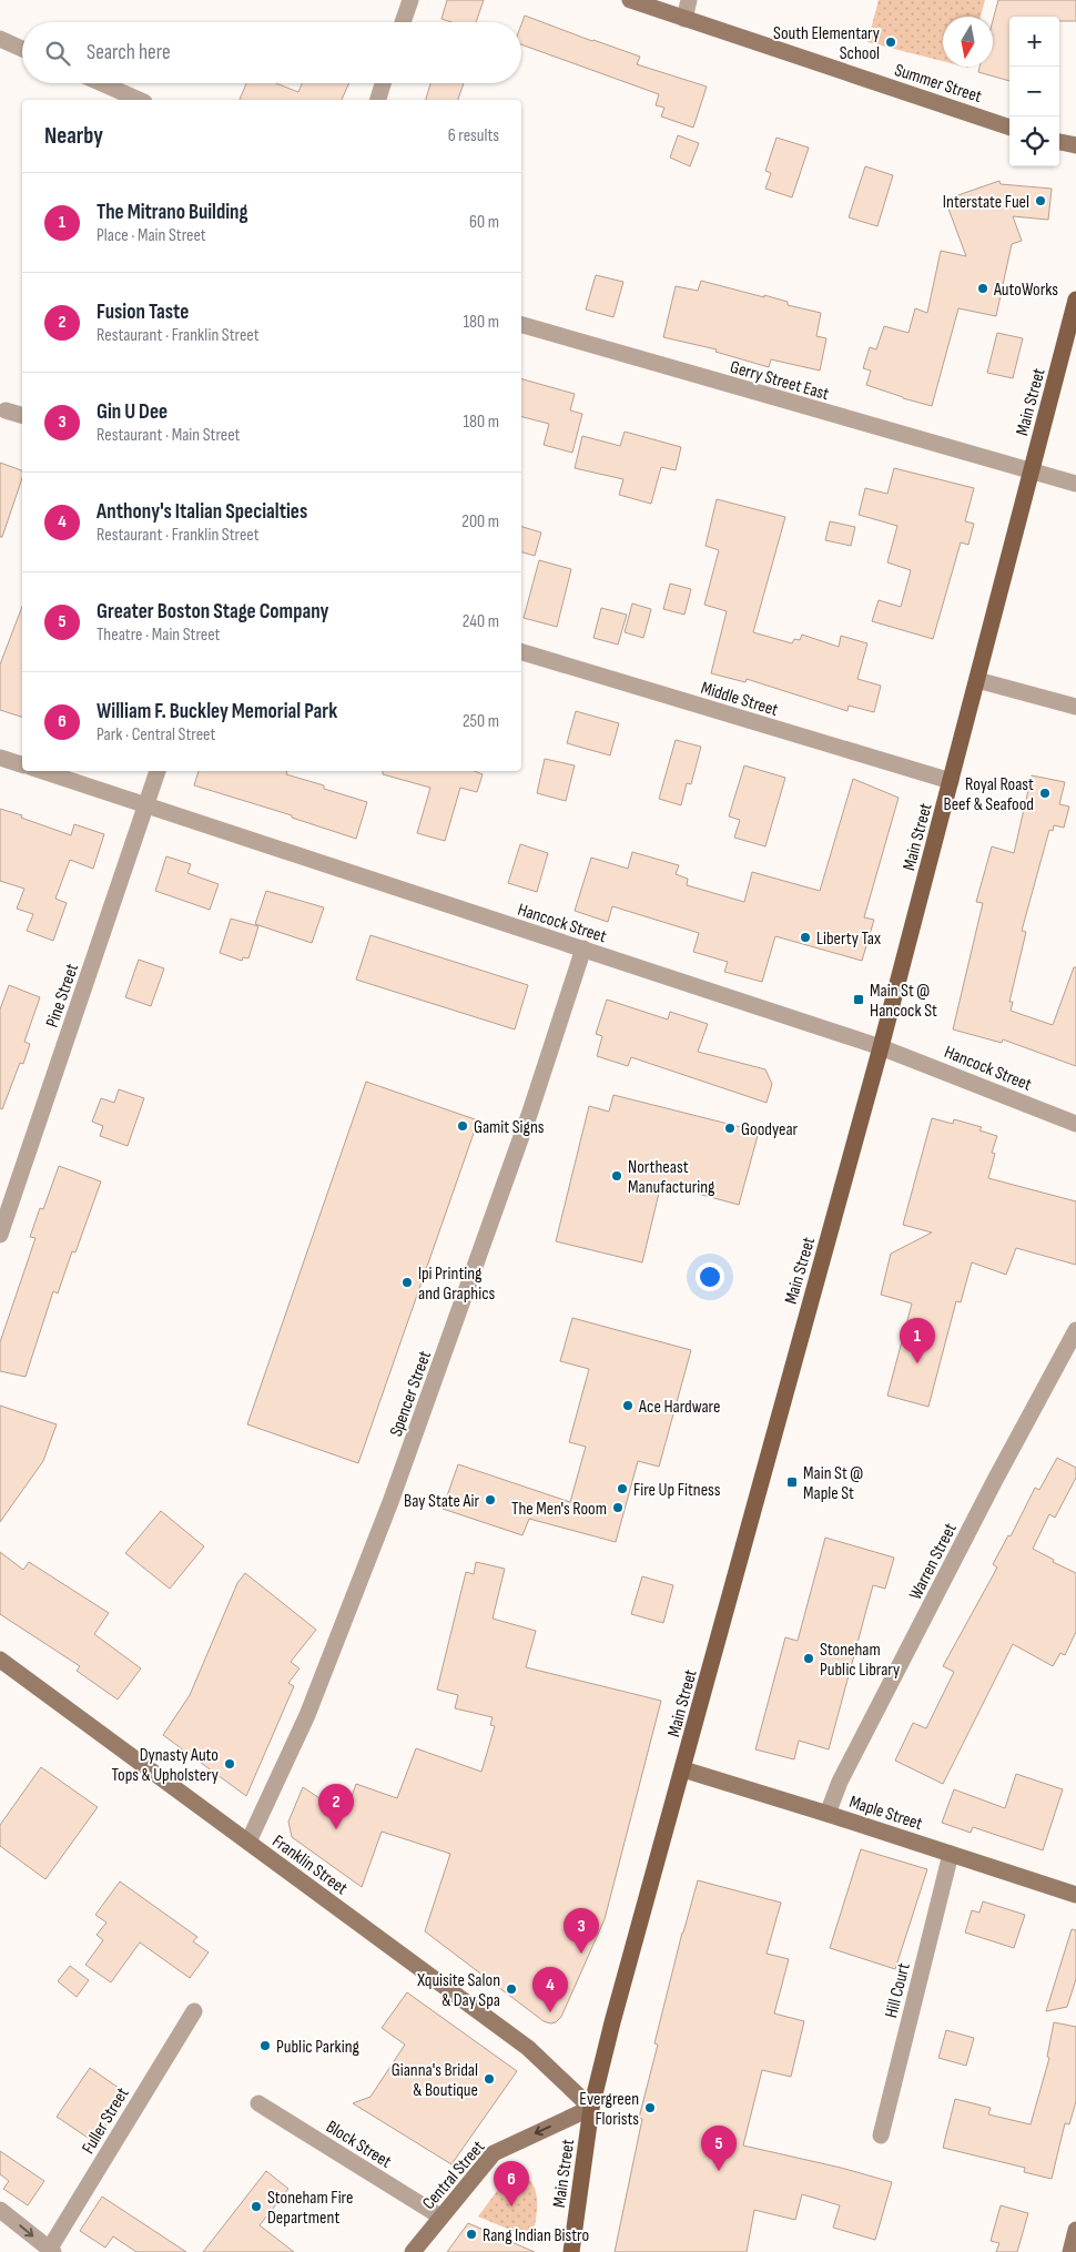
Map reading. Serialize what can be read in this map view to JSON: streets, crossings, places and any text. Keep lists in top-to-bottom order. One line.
{"streets":{"main road":["Summer Street","Main Street","Maple Street","Franklin Street","Central Street"],"street":["Gerry Street East","Middle Street","Hancock Street","Pine Street","Spencer Street","Warren Street","Hill Court","Fuller Street","Block Street"]},"crossings":[["Gerry Street East","Main Street"],["Main Street","Middle Street"],["Main Street","Hancock Street"],["Main Street","Maple Street"],["Main Street","Franklin Street"],["Main Street","Central Street"],["Hancock Street","Pine Street"],["Hancock Street","Spencer Street"],["Spencer Street","Franklin Street"],["Warren Street","Maple Street"],["Maple Street","Hill Court"],["Franklin Street","Central Street"],["Block Street","Central Street"]],"one_way":["Central Street"],"places":{"other":["South Elementary School","Interstate Fuel","AutoWorks","Royal Roast Beef & Seafood","Liberty Tax","Gamit Signs","Goodyear","Northeast Manufacturing","lpi Printing and Graphics","Ace Hardware","Fire Up Fitness","Bay State Air","The Men's Room","Stoneham Public Library","Dynasty Auto Tops & Upholstery","Xquisite Salon & Day Spa","Public Parking","Gianna's Bridal & Boutique","Evergreen Florists","Stoneham Fire Department","Rang Indian Bistro"],"transit":["Main St @ Hancock St","Main St @ Maple St"]},"north":"bottom","page":{"map_buttons":["+","−"],"search":"Search here","heading":["Nearby","6 results"],"list":[{"mark":"1","name":"The Mitrano Building","note":"Place · Main Street","value":"60 m"},{"mark":"2","name":"Fusion Taste","note":"Restaurant · Franklin Street","value":"180 m"},{"mark":"3","name":"Gin U Dee","note":"Restaurant · Main Street","value":"180 m"},{"mark":"4","name":"Anthony's Italian Specialties","note":"Restaurant · Franklin Street","value":"200 m"},{"mark":"5","name":"Greater Boston Stage Company","note":"Theatre · Main Street","value":"240 m"},{"mark":"6","name":"William F. Buckley Memorial Park","note":"Park · Central Street","value":"250 m"}],"pins":["1","2","3","4","5","6"]}}
